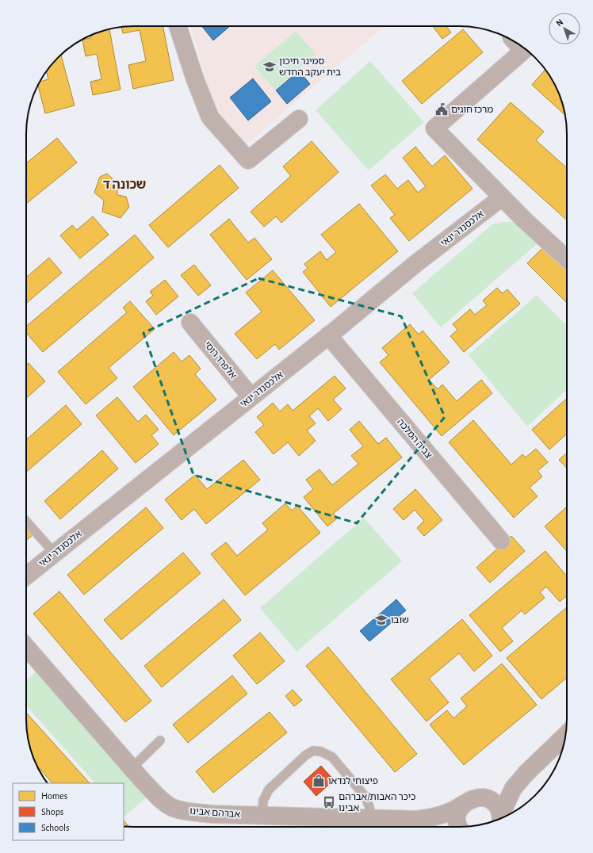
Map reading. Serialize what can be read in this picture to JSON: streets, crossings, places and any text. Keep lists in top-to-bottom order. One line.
{"streets":{"street":["אלכסנדר ינאי","אלפרד רוסי","צביה המלכה","אברהם אבינו"]},"crossings":[["אלכסנדר ינאי","אלפרד רוסי"],["אלכסנדר ינאי","צביה המלכה"]],"districts":["שכונה ד"],"places":{"school or university":["סמינר תיכון בית יעקב החדש","שובו"],"public building":["מרכז חוגים"],"shop":["פיצוחי לנדאו"],"bus stop":["כיכר האבות/אברהם אבינו"]},"legend":["Homes","Shops","Schools"],"north":"top left"}
